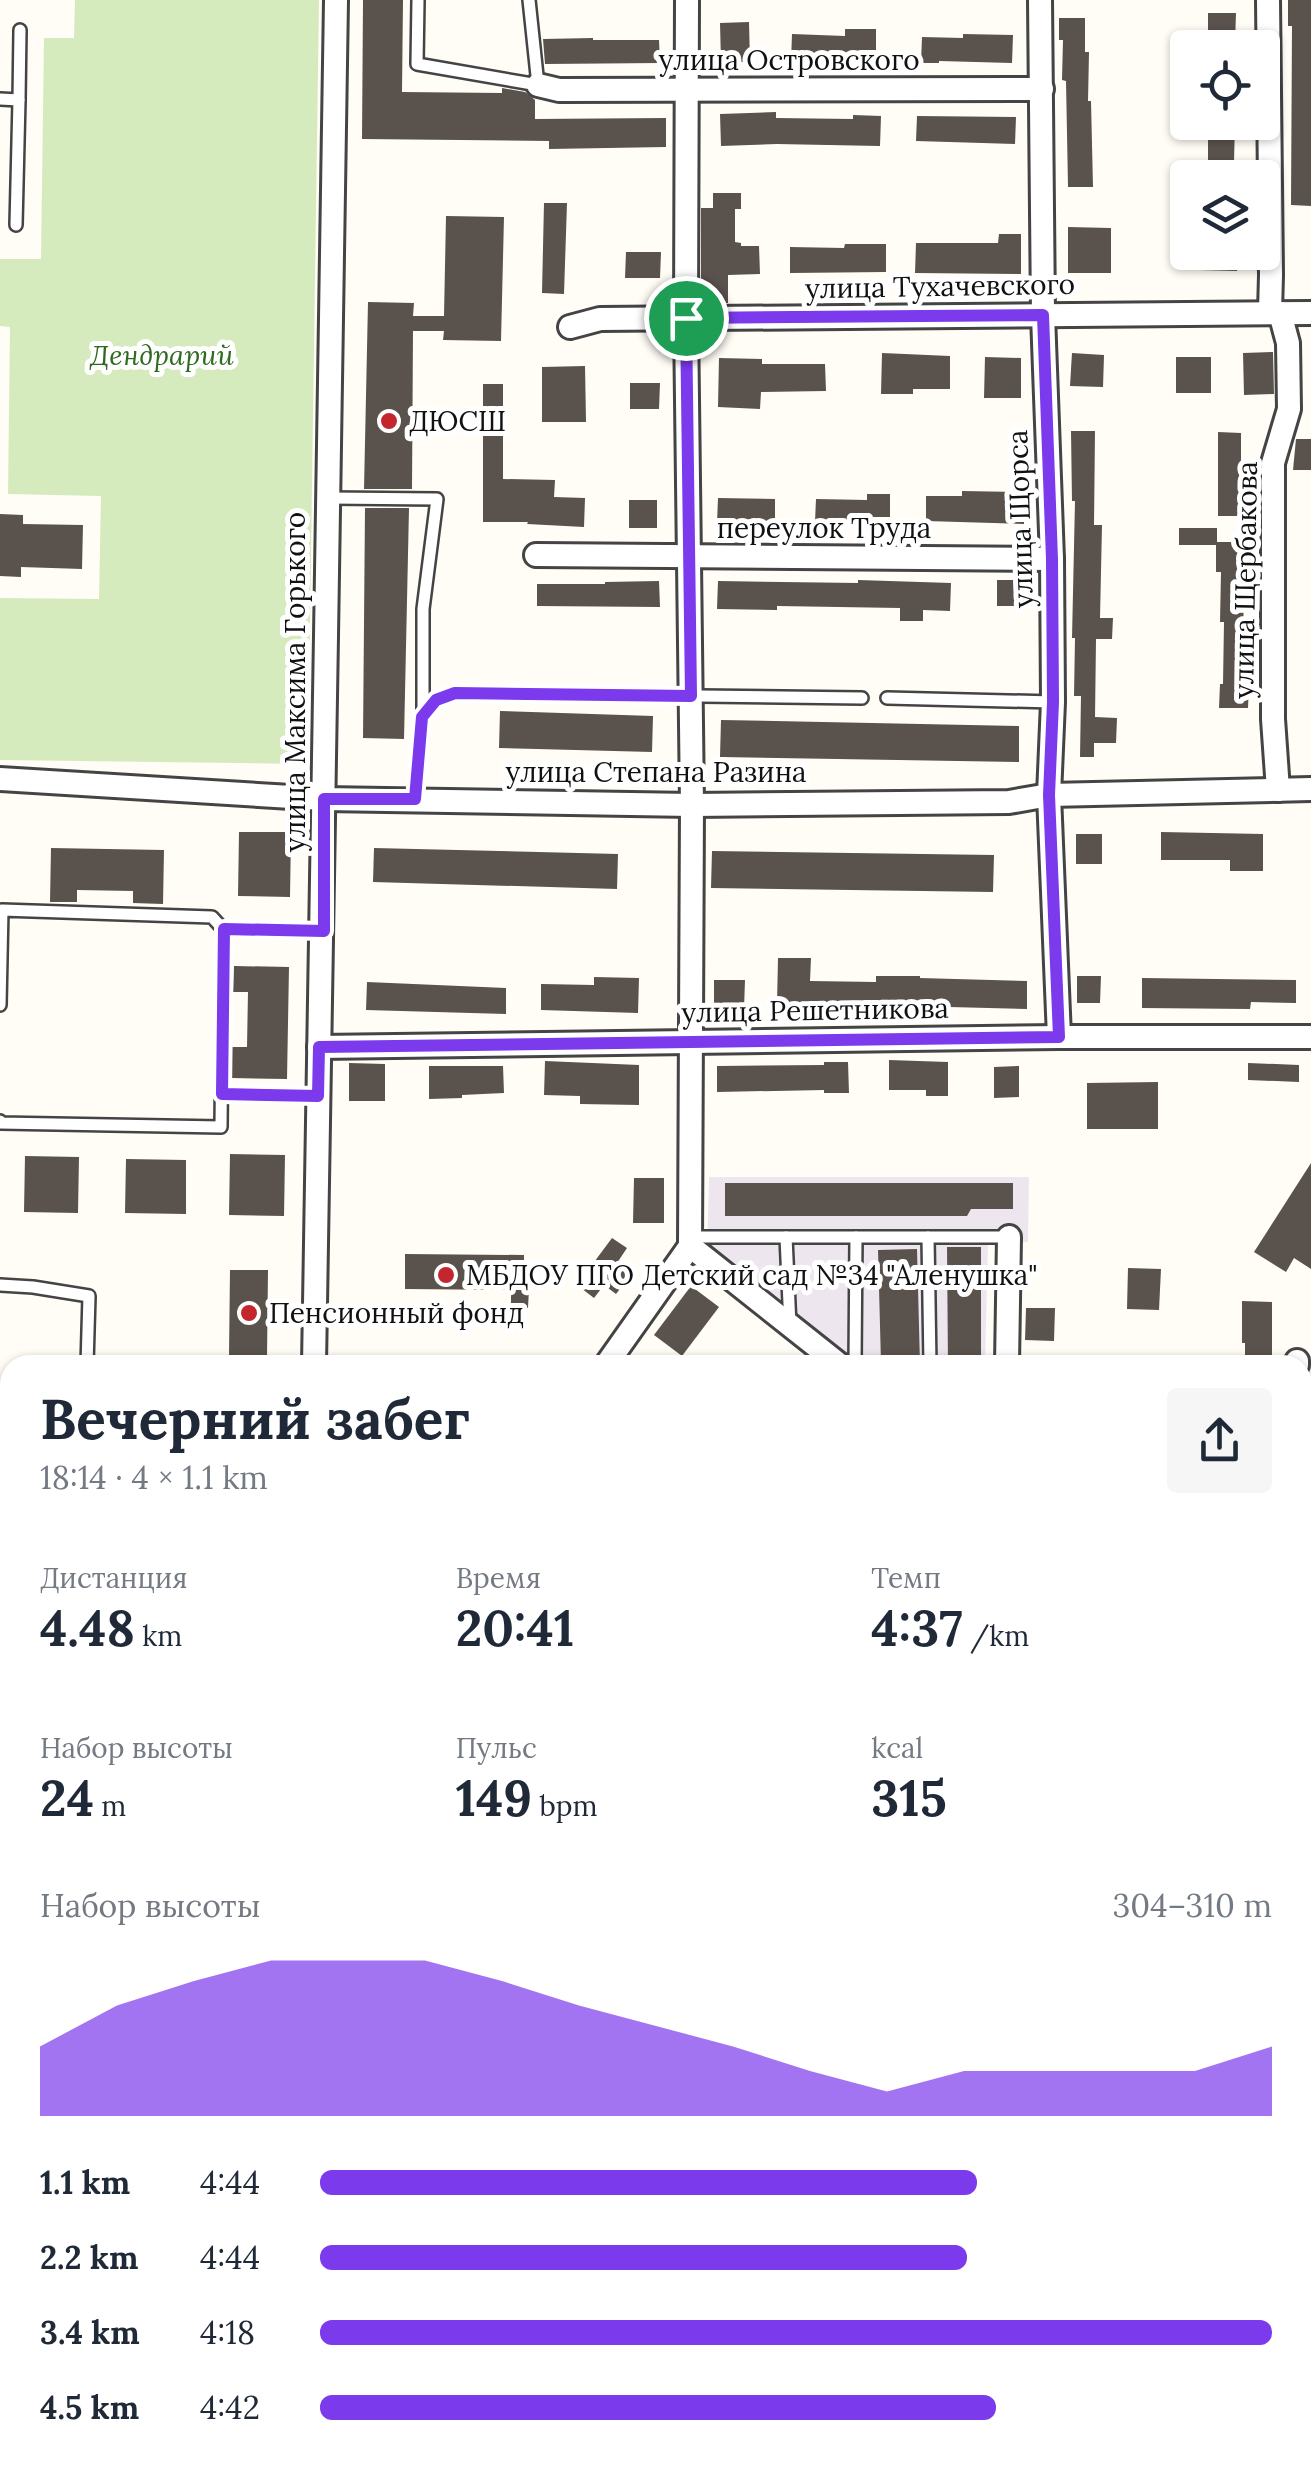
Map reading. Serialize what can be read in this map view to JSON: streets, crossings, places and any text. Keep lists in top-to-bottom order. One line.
{"streets":{"street":["улица Островского","улица Тухачевского","улица Щорса","переулок Труда","улица Щербакова","улица Максима Горького","улица Степана Разина","улица Решетникова"]},"crossings":[["улица Островского","улица Щорса"],["улица Тухачевского","улица Щорса"],["улица Тухачевского","улица Щербакова"],["улица Щорса","переулок Труда"],["улица Щорса","улица Степана Разина"],["улица Щорса","улица Решетникова"],["улица Щербакова","улица Степана Разина"],["улица Максима Горького","улица Степана Разина"],["улица Максима Горького","улица Решетникова"]],"parks":["Дендрарий"],"places":["ДЮСШ","МБДОУ ПГО Детский сад №34 \"Аленушка\"","Пенсионный фонд"],"page":{"heading":["Вечерний забег","18:14 · 4 × 1.1 km"],"stats":[["Дистанция","4.48 km"],["Время","20:41"],["Темп","4:37 /km"],["Набор высоты","24 m"],["Пульс","149 bpm"],["kcal","315"]],"chart":["Набор высоты","304–310 m"],"list":[{"name":"1.1 km","note":"4:44"},{"name":"2.2 km","note":"4:44"},{"name":"3.4 km","note":"4:18"},{"name":"4.5 km","note":"4:42"}]}}
